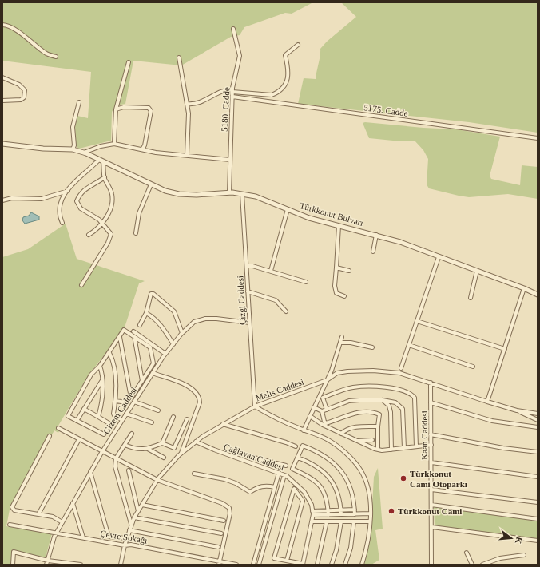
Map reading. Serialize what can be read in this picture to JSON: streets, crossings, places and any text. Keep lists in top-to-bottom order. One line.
{"streets":{"street":["5180. Cadde","5175. Cadde","Türkkonut Bulvarı","Çizgi Caddesi","Melis Caddesi","Gizem Caddesi","Kaan Caddesi","Çağlayan Caddesi","Çevre Sokağı"]},"crossings":[["5180. Cadde","5175. Cadde"],["5180. Cadde","Türkkonut Bulvarı"],["Türkkonut Bulvarı","Çizgi Caddesi"],["Çizgi Caddesi","Melis Caddesi"],["Çizgi Caddesi","Gizem Caddesi"],["Melis Caddesi","Kaan Caddesi"],["Melis Caddesi","Çağlayan Caddesi"],["Melis Caddesi","Çevre Sokağı"],["Gizem Caddesi","Çevre Sokağı"]],"places":["Türkkonut Cami Otoparkı","Türkkonut Cami"],"north":"right"}
